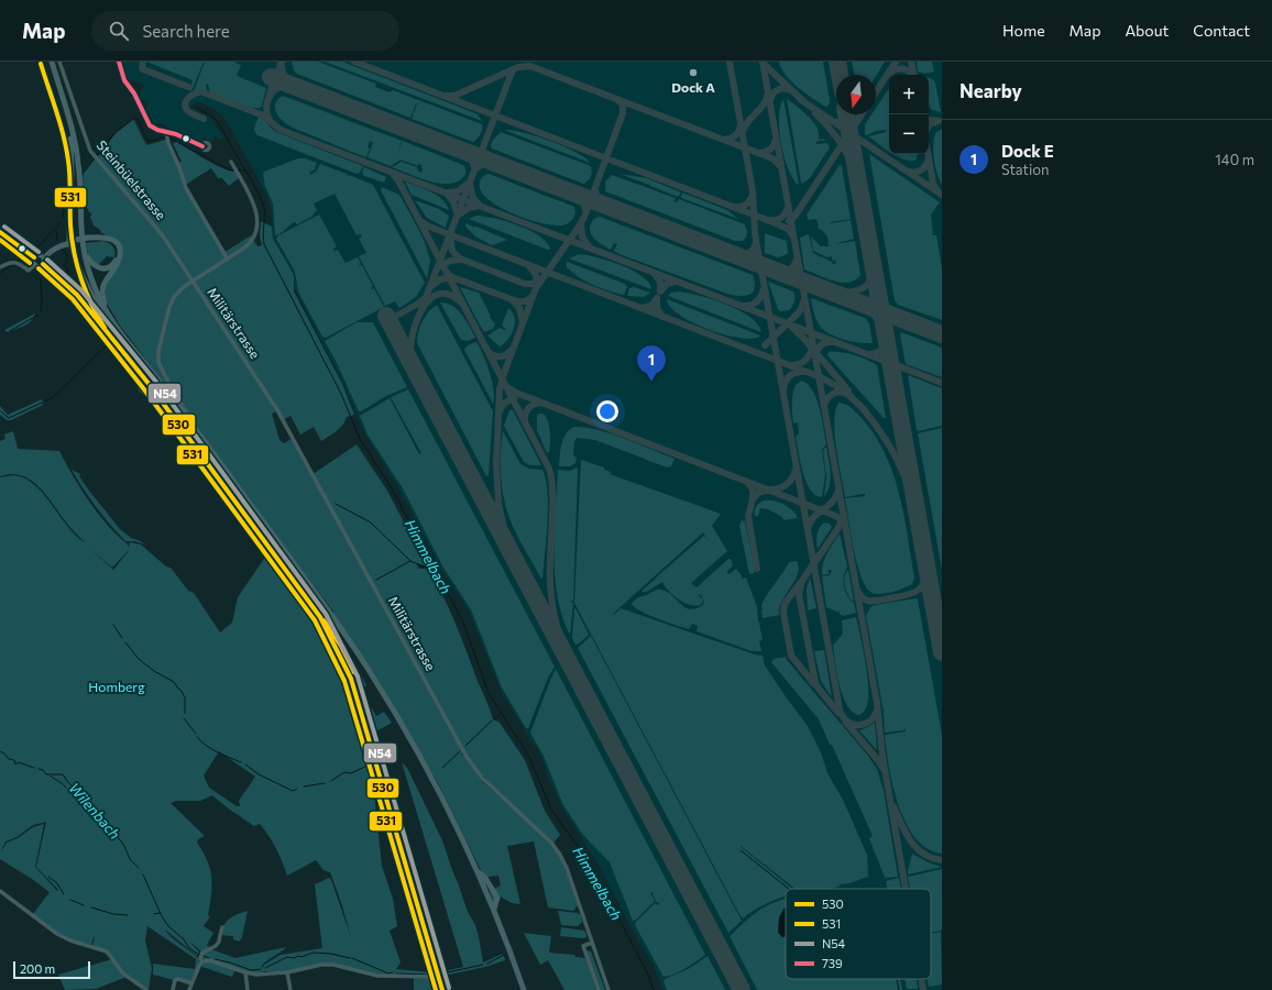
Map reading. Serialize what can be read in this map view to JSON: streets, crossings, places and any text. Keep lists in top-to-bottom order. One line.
{"streets":{"street":["Steinbüelstrasse","Militärstrasse"]},"crossings":[["Steinbüelstrasse","Militärstrasse"]],"water":["Himmelbach","Wilenbach"],"parks":["Homberg"],"places":["Dock A"],"lines":["transit line 739","transit line 531","transit line N54","transit line 530"],"legend":["530","531","N54","739"],"scale_bar":"200 m","north":"bottom","page":{"header":"Map","search":"Search here","nav":["Home","Map","About","Contact"],"heading":"Nearby","map_buttons":["+","−"],"list":[{"mark":"1","name":"Dock E","note":"Station","value":"140 m"}],"pins":"1","scale":"200 m"}}
